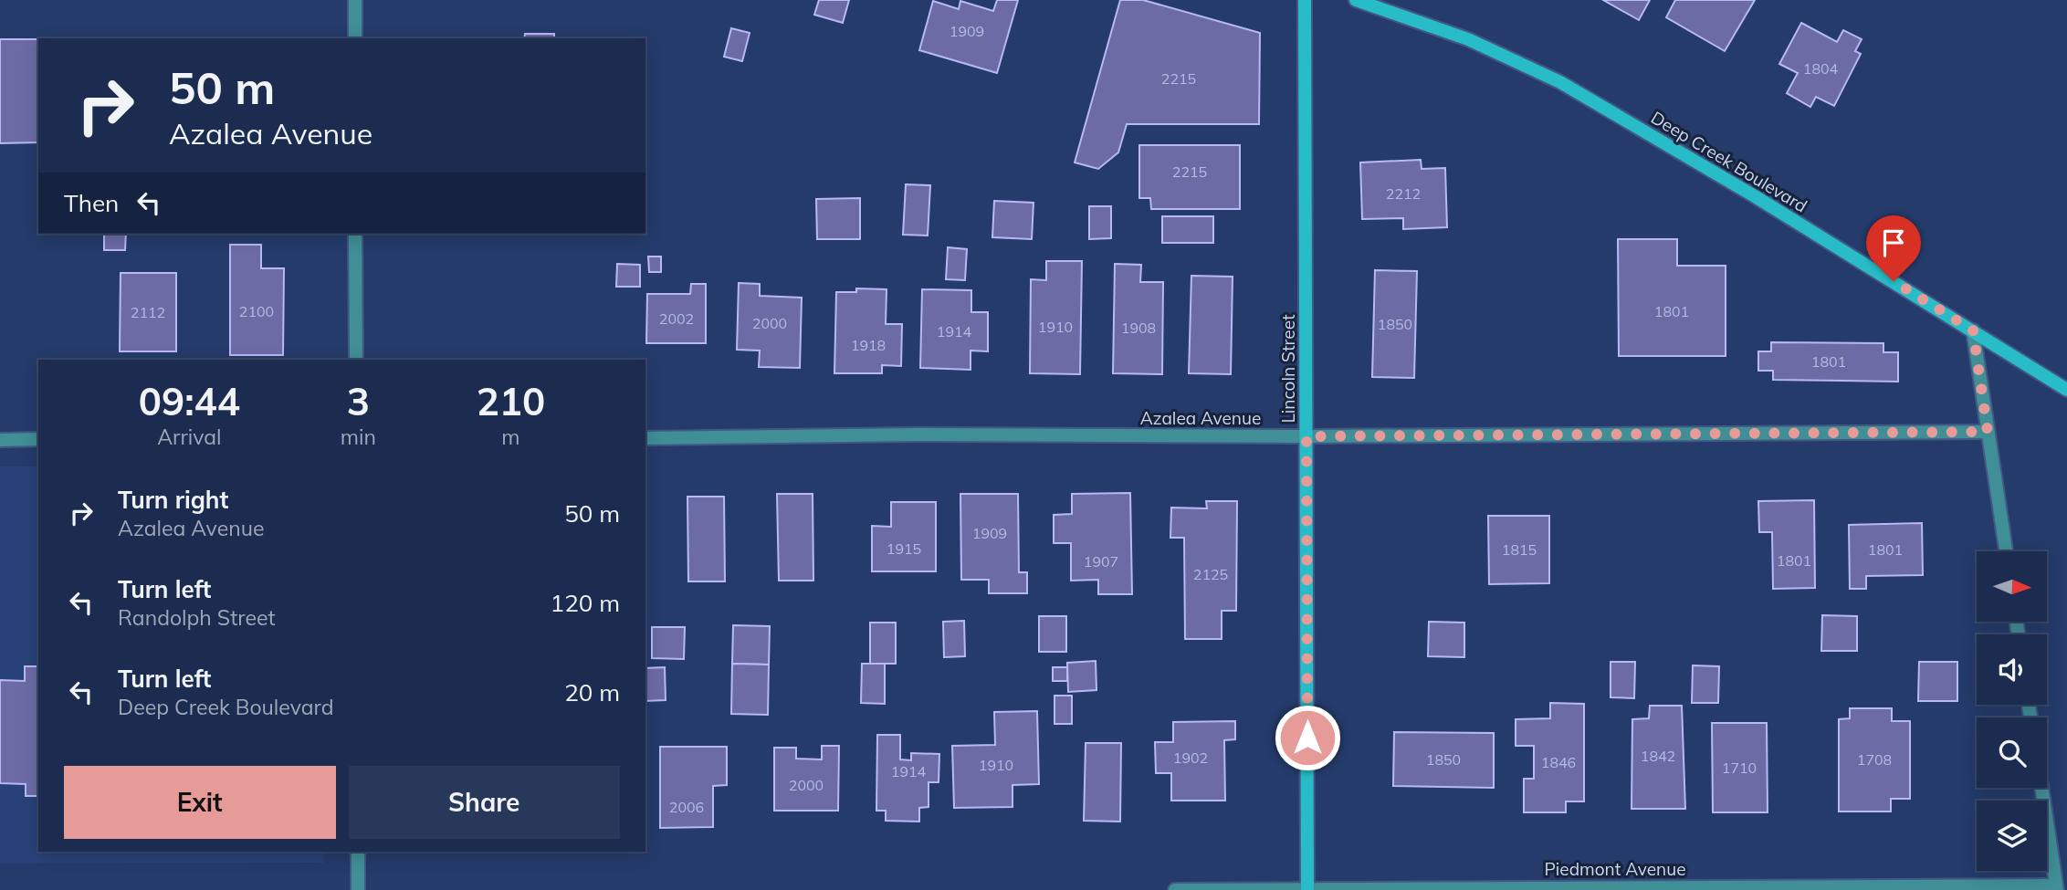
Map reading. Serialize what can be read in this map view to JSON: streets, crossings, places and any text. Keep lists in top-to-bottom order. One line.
{"streets":{"street":["Deep Creek Boulevard","Lincoln Street","Azalea Avenue","Piedmont Avenue"]},"crossings":[["Lincoln Street","Azalea Avenue"],["Lincoln Street","Piedmont Avenue"]],"house_numbers":["1909","1804","2215","2215","2212","2100","1801","2112","2002","2000","1850","1910","1908","1914","1918","1801","1909","1915","1815","1801","1801","1907","2125","1842","1902","1850","1708","1846","1910","1710","1914","2000","2006"],"north":"right","page":{"turn":["50 m","Azalea Avenue"],"then":"Then","eta":["09:44","Arrival","3","min","210","m"],"list":[{"name":"Turn right","note":"Azalea Avenue","value":"50 m"},{"name":"Turn left","note":"Randolph Street","value":"120 m"},{"name":"Turn left","note":"Deep Creek Boulevard","value":"20 m"}],"buttons":["Exit","Share"]}}
